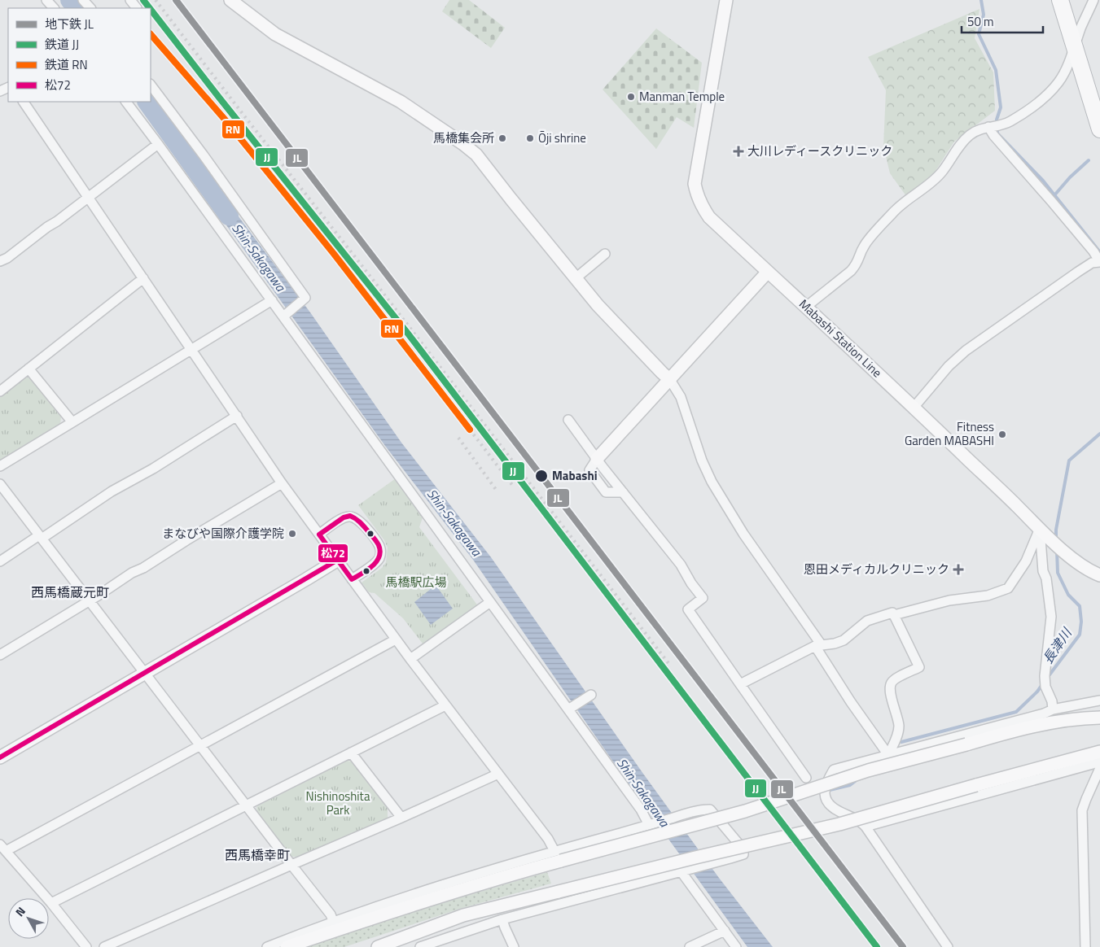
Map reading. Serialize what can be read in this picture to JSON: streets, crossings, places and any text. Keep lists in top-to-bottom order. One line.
{"streets":{"street":["Mabashi Station Line"]},"districts":["西馬橋蔵元町","西馬橋幸町"],"water":["Shin-Sakagawa","長津川"],"parks":["馬橋駅広場","Nishinoshita Park"],"places":{"other":["Manman Temple","馬橋集会所","Ōji shrine","Fitness Garden MABASHI","Mabashi","まなびや国際介護学院"],"health":["大川レディースクリニック","恩田メディカルクリニック"]},"lines":["metro line JL","rail line JJ","rail line RN","transit line 松72"],"legend":["地下鉄 JL","鉄道 JJ","鉄道 RN","松72"],"scale_bar":"50 m","north":"top left"}
